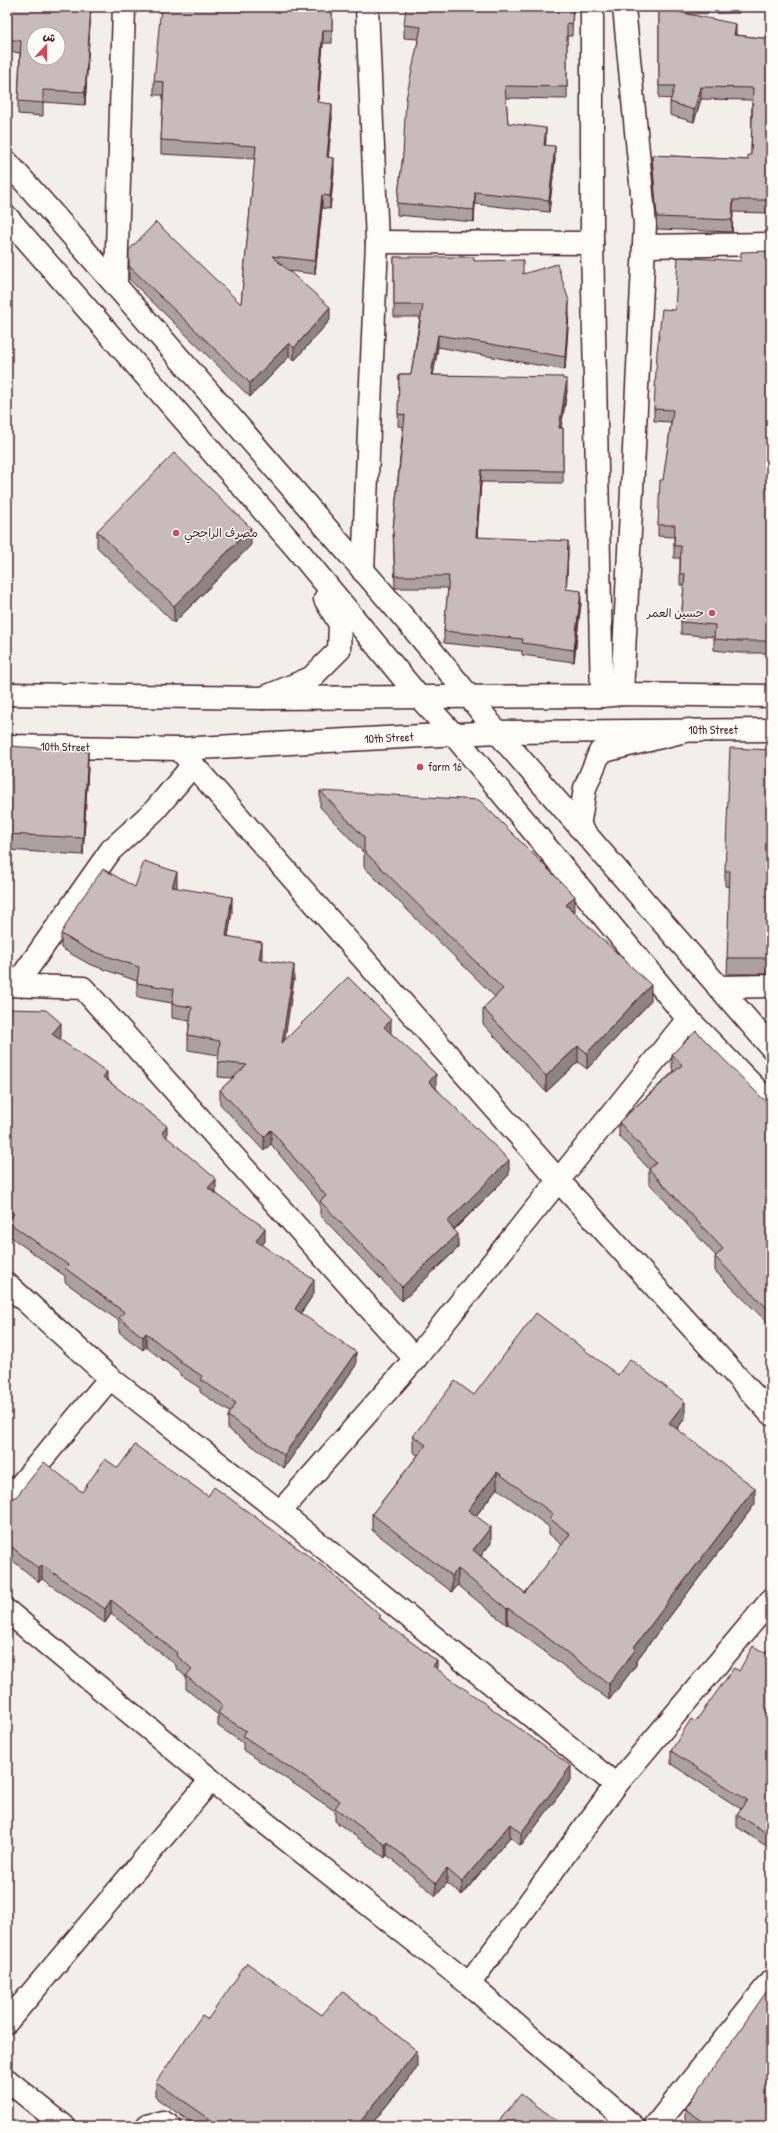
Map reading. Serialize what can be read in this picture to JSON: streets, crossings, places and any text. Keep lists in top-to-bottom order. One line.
{"streets":{"street":["10th Street"]},"places":["مصرف الراجحي","حسين العمر","farm 16"],"north":"top"}
